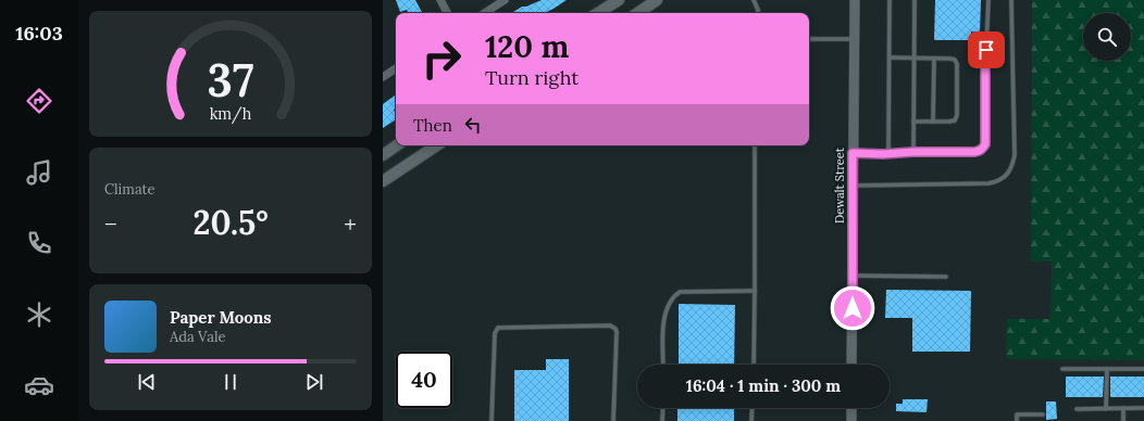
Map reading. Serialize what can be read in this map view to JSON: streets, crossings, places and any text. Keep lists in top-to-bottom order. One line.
{"streets":{"street":["Dewalt Street"]},"page":{"tabs":"16:03","turn":["120 m","Turn right"],"then":"Then","tile":"Climate","heat":["−","20.5°","+"],"song":["Paper Moons","Ada Vale"],"limit":"40","trip":"16:04 · 1 min · 300 m","gauge":["37","km/h"]}}
